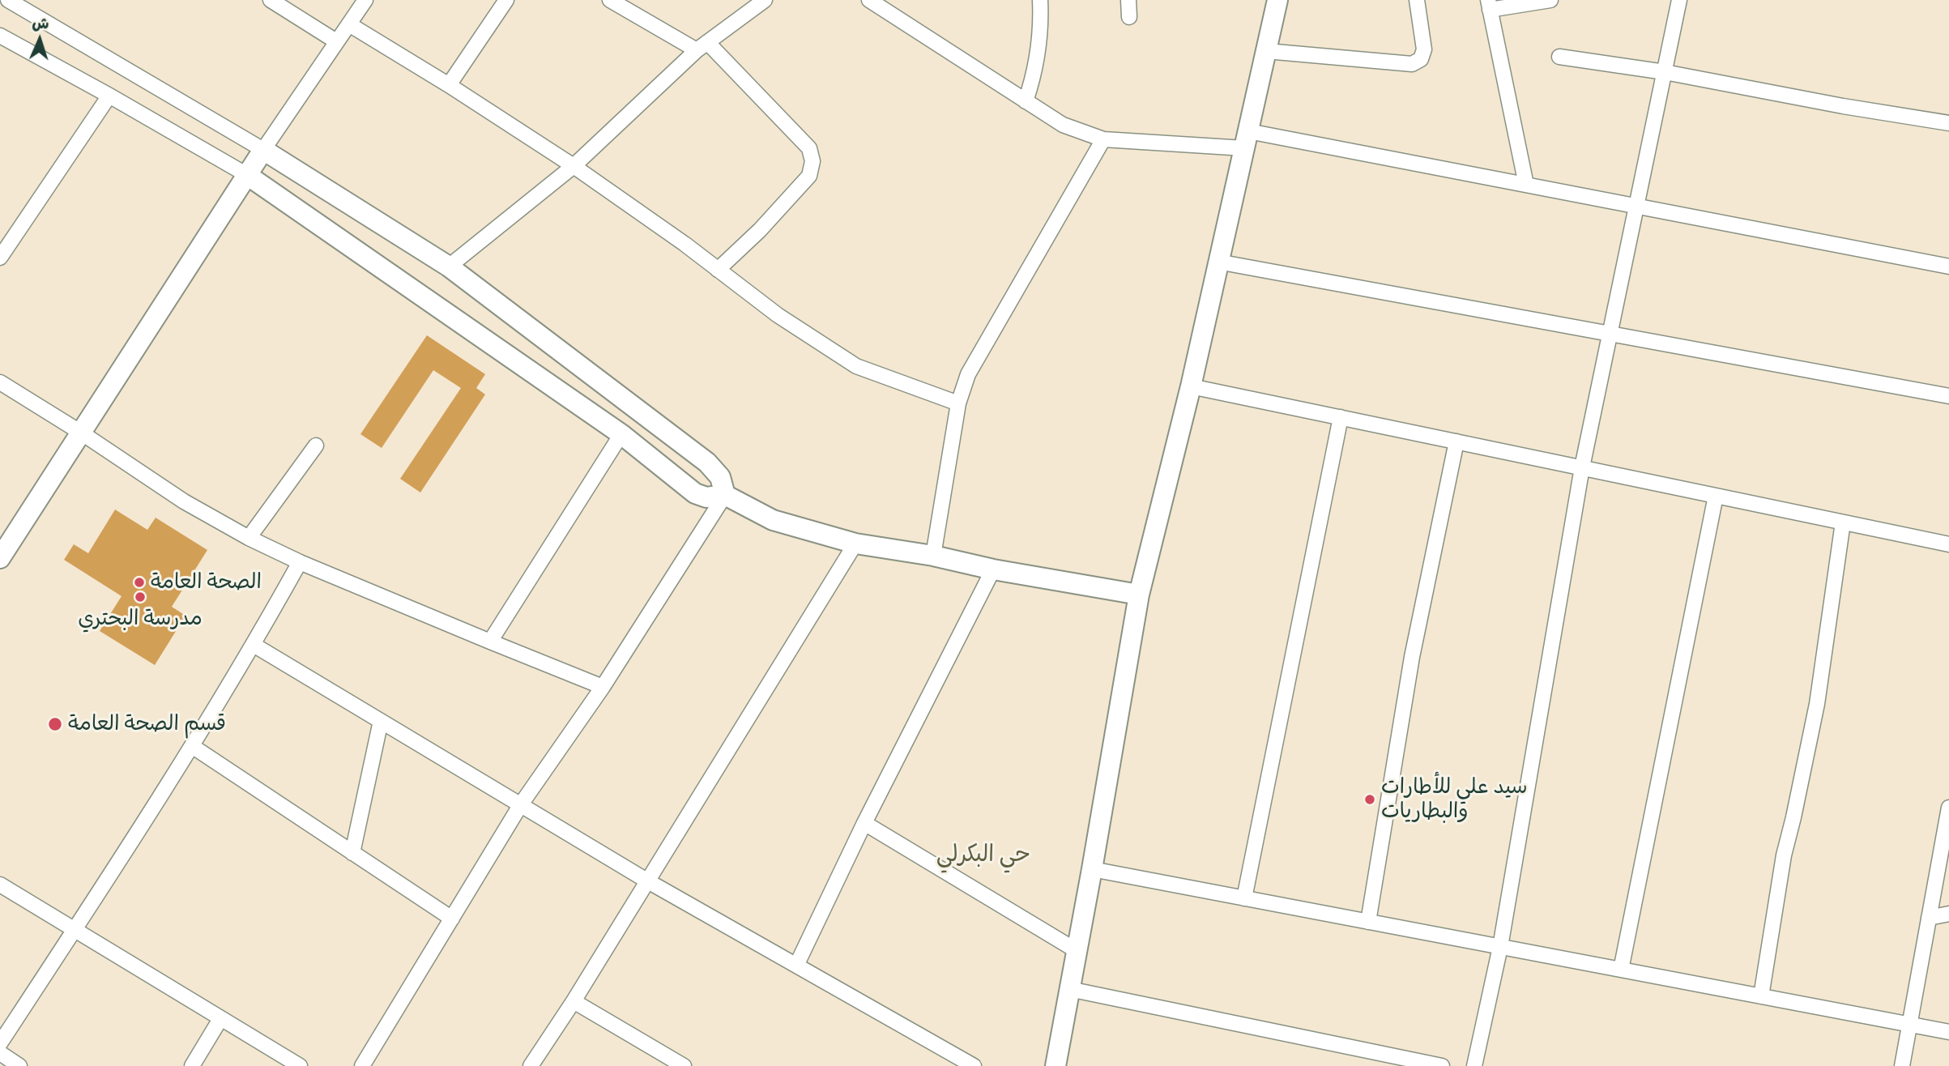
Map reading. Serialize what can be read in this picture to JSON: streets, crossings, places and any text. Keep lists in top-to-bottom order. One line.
{"districts":["حي البكرلي"],"places":["الصحة العامة","مدرسة البحتري","قسم الصحة العامة","سيد علي للأطارات والبطاريات"],"north":"top"}
